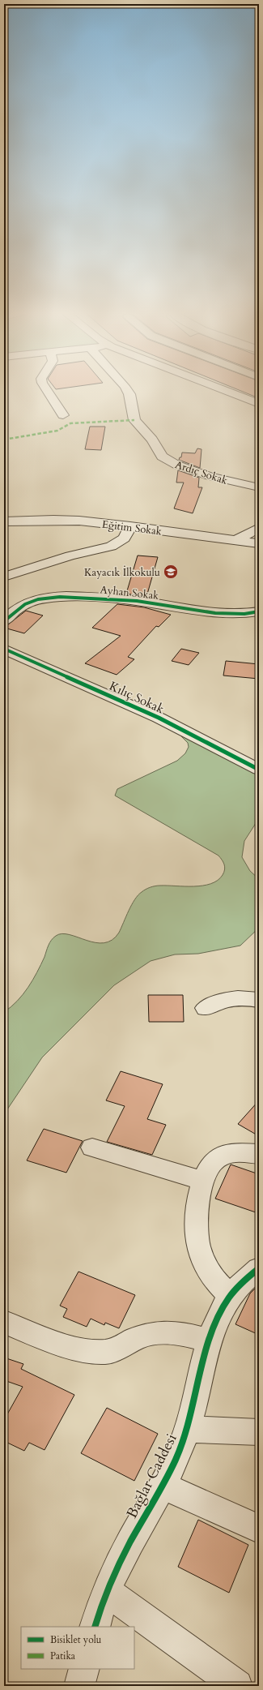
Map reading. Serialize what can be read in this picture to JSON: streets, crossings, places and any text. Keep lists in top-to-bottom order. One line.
{"streets":{"street":["Ardıç Sokak","Eğitim Sokak","Ayhan Sokak","Kılıç Sokak","Bağlar Caddesi"]},"places":{"school or university":["Kayacık İlkokulu"]},"legend":["Bisiklet yolu","Patika"]}
